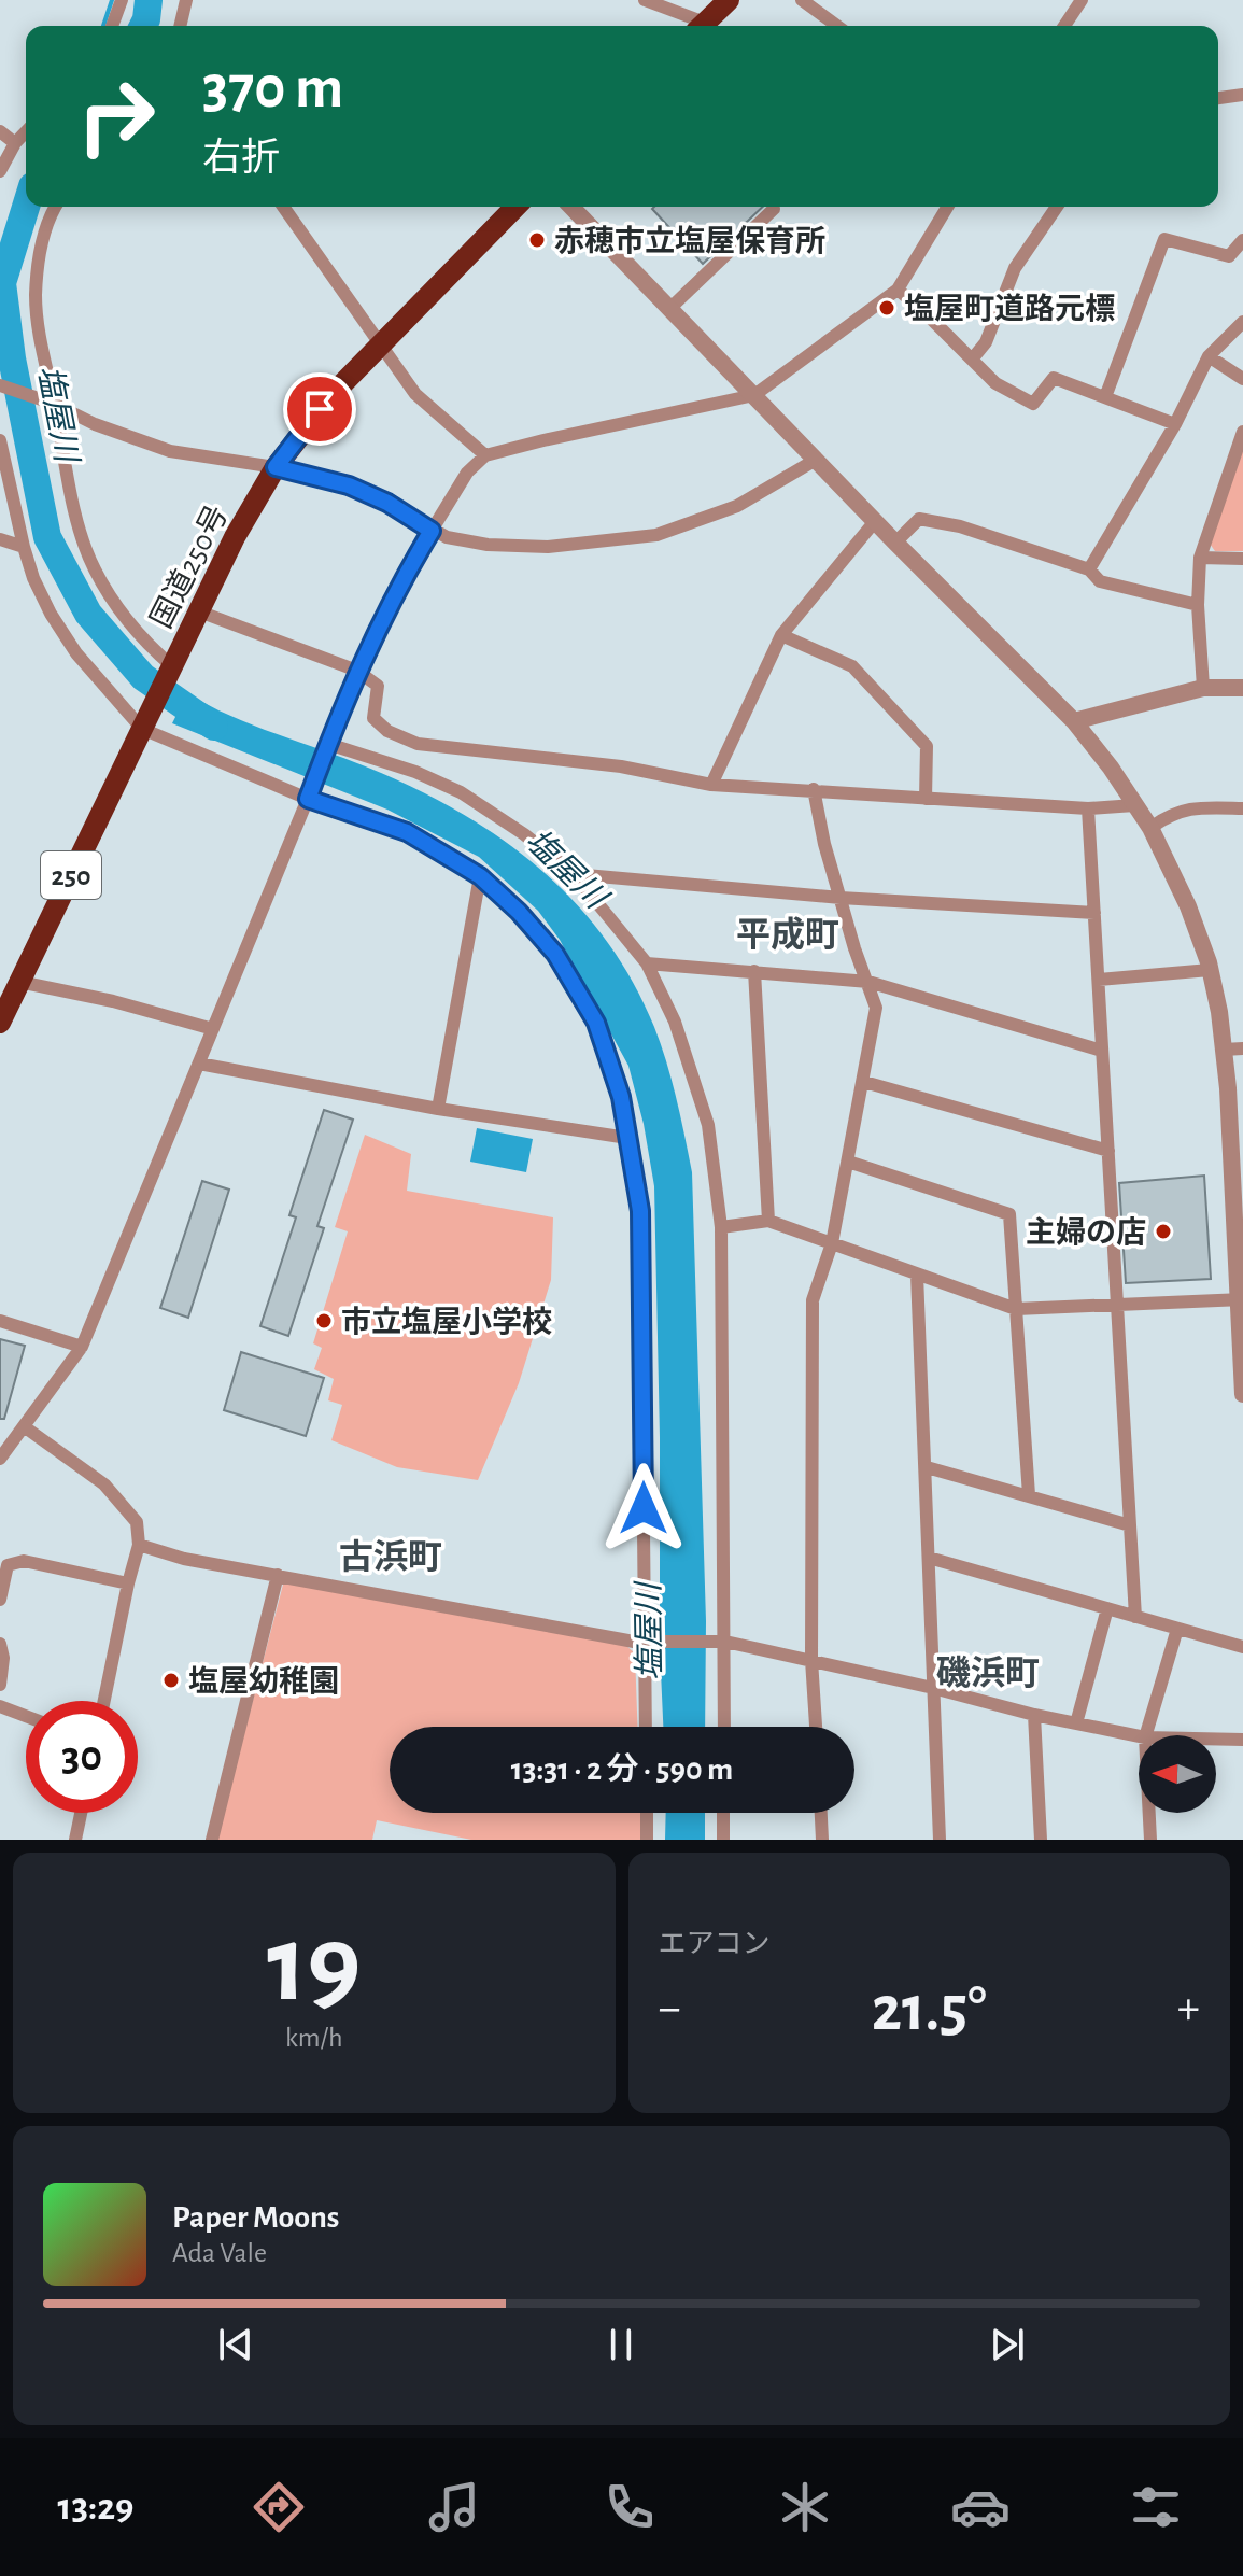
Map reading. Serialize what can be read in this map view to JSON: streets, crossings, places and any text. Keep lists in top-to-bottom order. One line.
{"streets":{"highway":["国道250号","250"]},"districts":["平成町","古浜町","磯浜町"],"water":["塩屋川"],"places":["赤穂市立塩屋保育所","塩屋町道路元標","主婦の店","市立塩屋小学校","塩屋幼稚園"],"north":"left","page":{"turn":["370 m","右折"],"limit":"30","trip":"13:31 · 2 分 · 590 m","tile":[["19","km/h"],"エアコン"],"heat":["−","21.5°","+"],"song":["Paper Moons","Ada Vale"],"tabs":"13:29"}}
